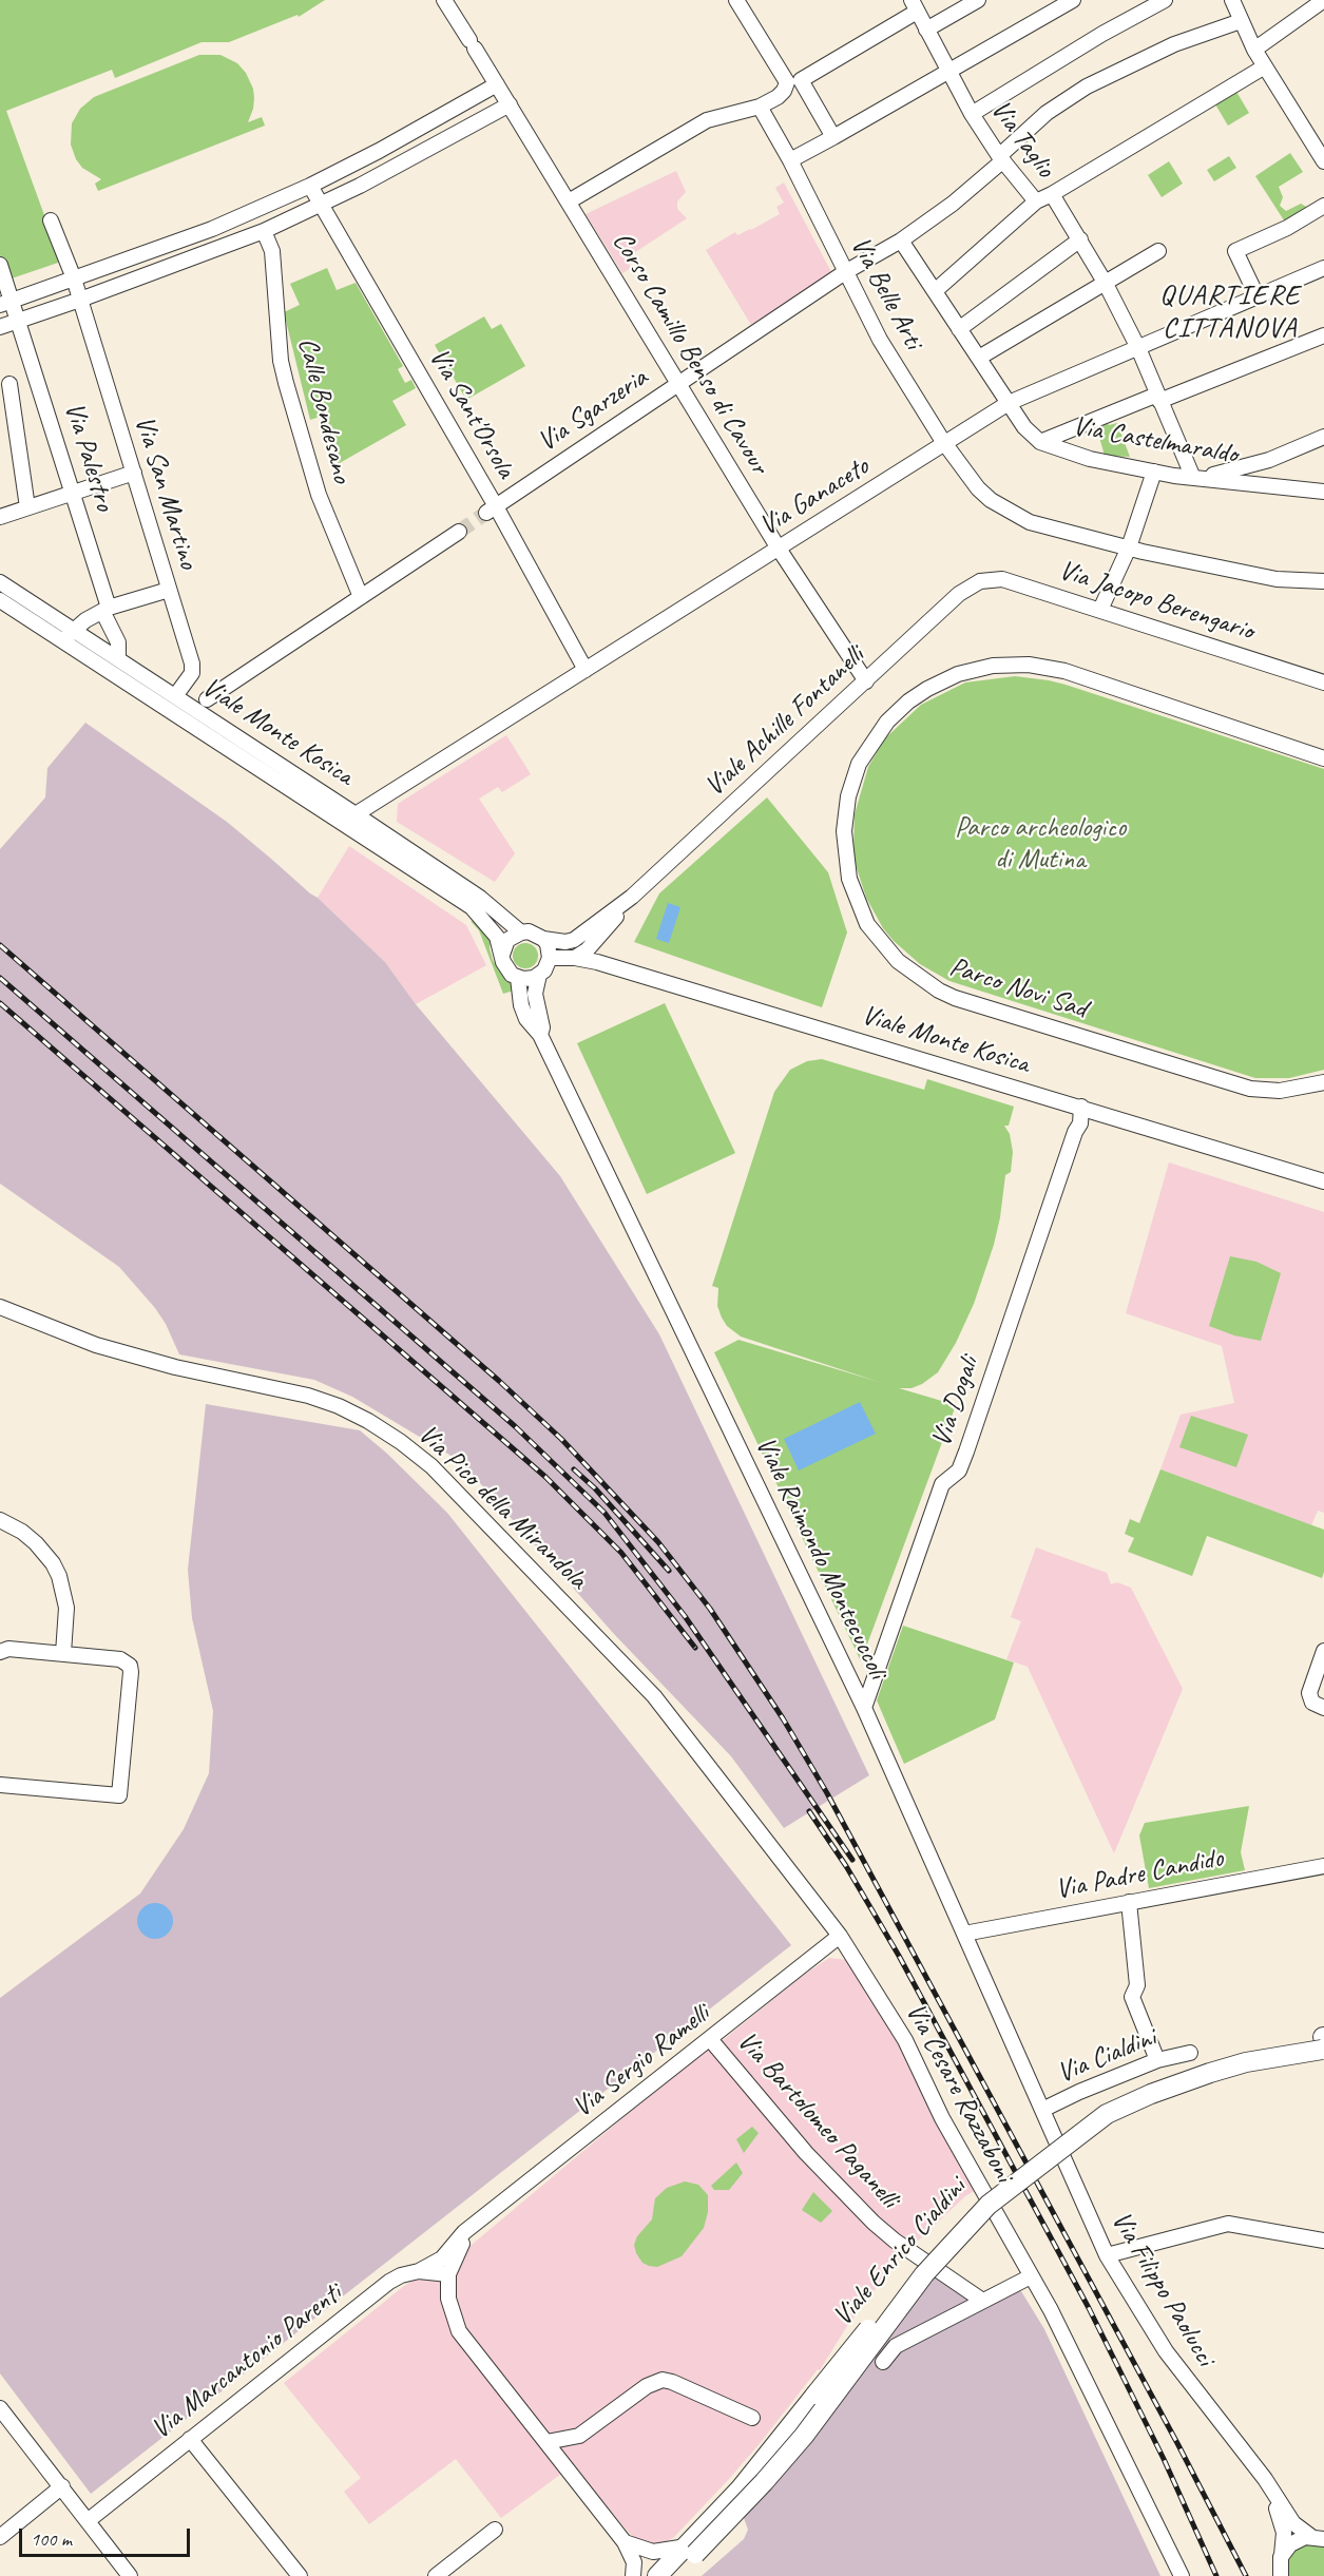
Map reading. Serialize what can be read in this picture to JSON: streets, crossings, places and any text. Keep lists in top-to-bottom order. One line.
{"streets":{"main road":["Viale Enrico Cialdini"],"street":["Via Taglio","Via Belle Arti","Corso Camillo Benso di Cavour","Calle Bondesano","Via Sgarzeria","Via Sant'Orsola","Via Castelmaraldo","Via Palestro","Via San Martino","Via Ganaceto","Via Jacopo Berengario","Viale Achille Fontanelli","Viale Monte Kosica","Parco Novi Sad","Via Dogali","Via Pico della Mirandola","Viale Raimondo Montecuccoli","Via Padre Candido","Via Cialdini","Via Sergio Ramelli","Via Cesare Razzaboni","Via Bartolomeo Paganelli","Via Filippo Paolucci","Via Marcantonio Parenti"]},"crossings":[["Via Taglio","Via Sgarzeria"],["Via Taglio","Via Castelmaraldo"],["Via Taglio","Via Ganaceto"],["Via Belle Arti","Via Sgarzeria"],["Via Belle Arti","Via Ganaceto"],["Corso Camillo Benso di Cavour","Via Sgarzeria"],["Corso Camillo Benso di Cavour","Via Ganaceto"],["Corso Camillo Benso di Cavour","Viale Achille Fontanelli"],["Via Sgarzeria","Via Sant'Orsola"],["Via Sgarzeria","Via Castelmaraldo"],["Via Sant'Orsola","Via Ganaceto"],["Via Castelmaraldo","Via Ganaceto"],["Via Palestro","Viale Monte Kosica"],["Via San Martino","Viale Monte Kosica"],["Via Ganaceto","Viale Monte Kosica"],["Via Jacopo Berengario","Viale Achille Fontanelli"],["Viale Achille Fontanelli","Viale Monte Kosica"],["Viale Achille Fontanelli","Viale Raimondo Montecuccoli"],["Viale Monte Kosica","Via Dogali"],["Viale Monte Kosica","Viale Raimondo Montecuccoli"],["Via Dogali","Viale Raimondo Montecuccoli"],["Via Pico della Mirandola","Via Sergio Ramelli"],["Via Pico della Mirandola","Via Cesare Razzaboni"],["Viale Raimondo Montecuccoli","Via Padre Candido"],["Viale Raimondo Montecuccoli","Via Cialdini"],["Viale Raimondo Montecuccoli","Via Filippo Paolucci"],["Via Cialdini","Via Filippo Paolucci"],["Via Sergio Ramelli","Via Cesare Razzaboni"],["Via Sergio Ramelli","Via Bartolomeo Paganelli"],["Via Sergio Ramelli","Via Marcantonio Parenti"]],"districts":["QUARTIERE CITTANOVA"],"parks":["Parco archeologico di Mutina"],"scale_bar":"100 m"}
